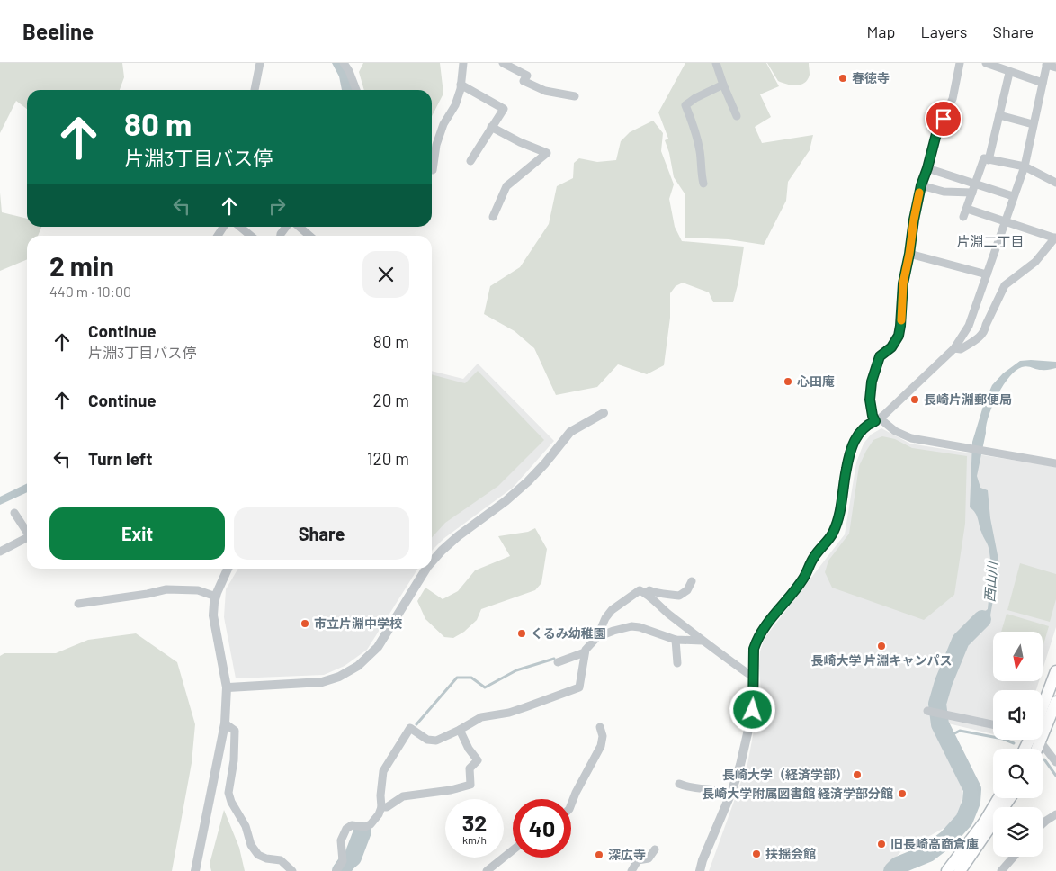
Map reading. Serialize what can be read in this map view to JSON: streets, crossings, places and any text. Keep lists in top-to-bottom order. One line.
{"districts":["片淵二丁目"],"water":["西山川"],"places":["春徳寺","心田庵","長崎片淵郵便局","市立片淵中学校","くるみ幼稚園","長崎大学 片淵キャンパス","長崎大学（経済学部）","長崎大学附属図書館 経済学部分館","旧長崎高商倉庫","扶揺会館","深広寺"],"north":"bottom","page":{"header":"Beeline","nav":["Map","Layers","Share"],"turn":["80 m","片淵3丁目バス停"],"heading":["2 min","440 m · 10:00"],"list":[{"name":"Continue","note":"片淵3丁目バス停","value":"80 m"},{"name":"Continue","value":"20 m"},{"name":"Turn left","value":"120 m"}],"buttons":["Exit","Share"],"speed":"32 km/h","limit":"40"}}
